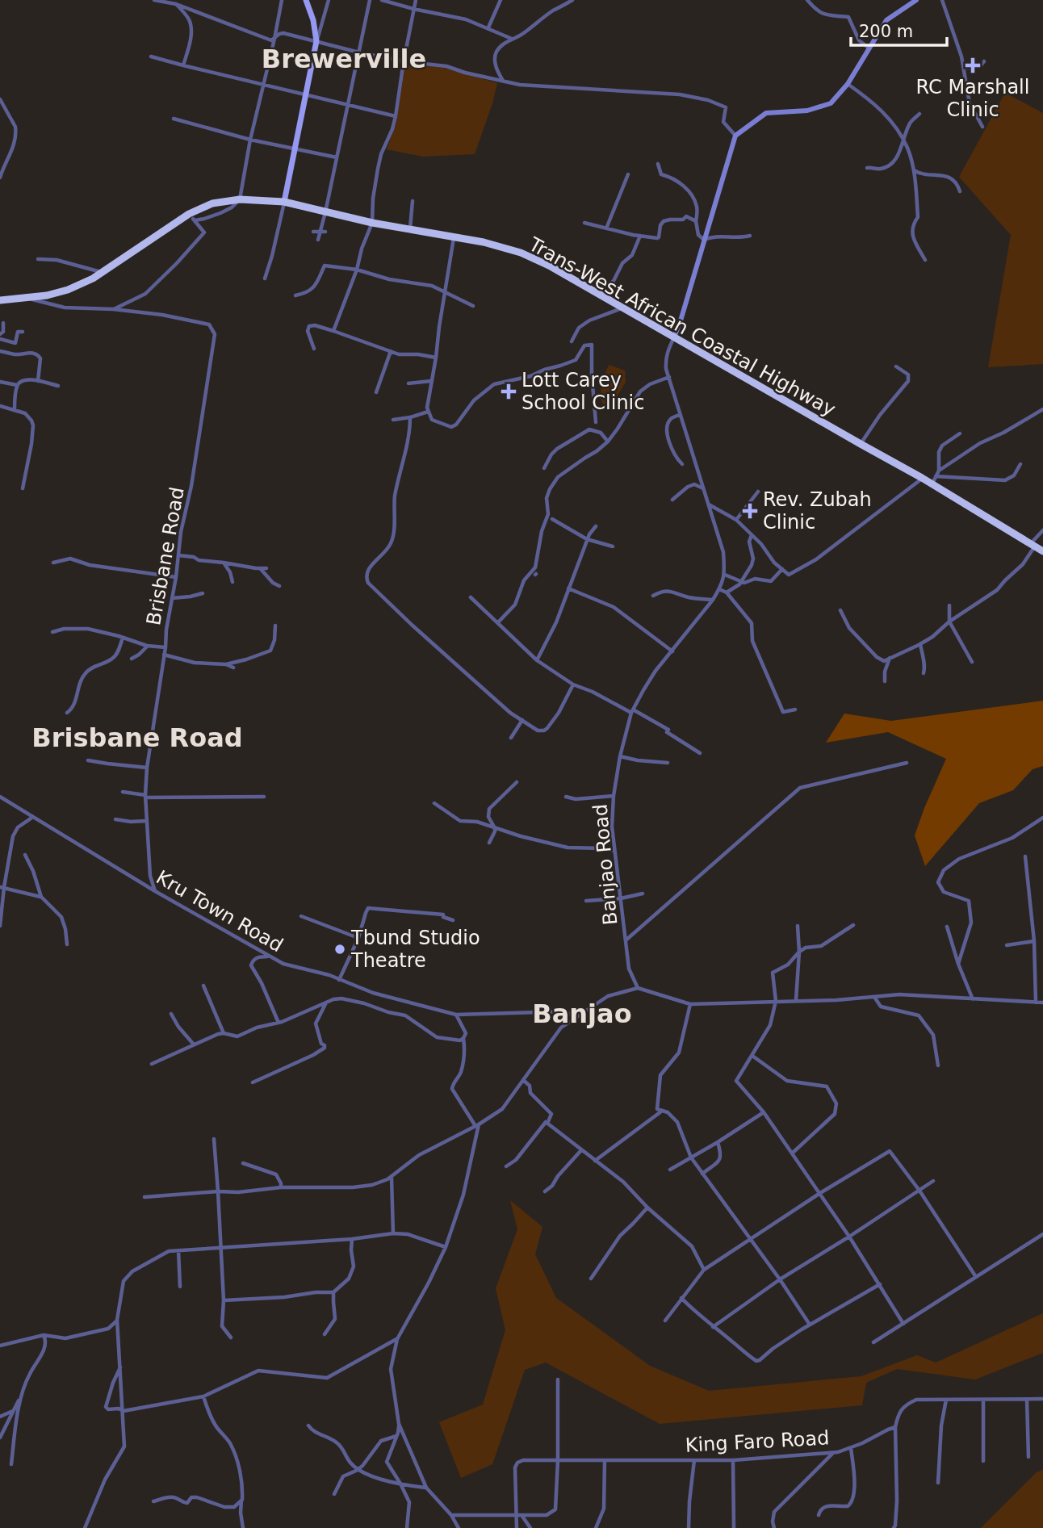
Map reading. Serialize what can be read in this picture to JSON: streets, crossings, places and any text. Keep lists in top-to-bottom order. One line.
{"streets":{"highway":["Trans-West African Coastal Highway"],"street":["Brisbane Road","Banjao Road","Kru Town Road","King Faro Road"]},"crossings":[["Trans-West African Coastal Highway","Banjao Road"],["Brisbane Road","Kru Town Road"]],"districts":["Brewerville","Brisbane Road","Banjao"],"places":{"health":["RC Marshall Clinic","Lott Carey School Clinic","Rev. Zubah Clinic"],"other":["Tbund Studio Theatre"]},"scale_bar":"200 m"}
